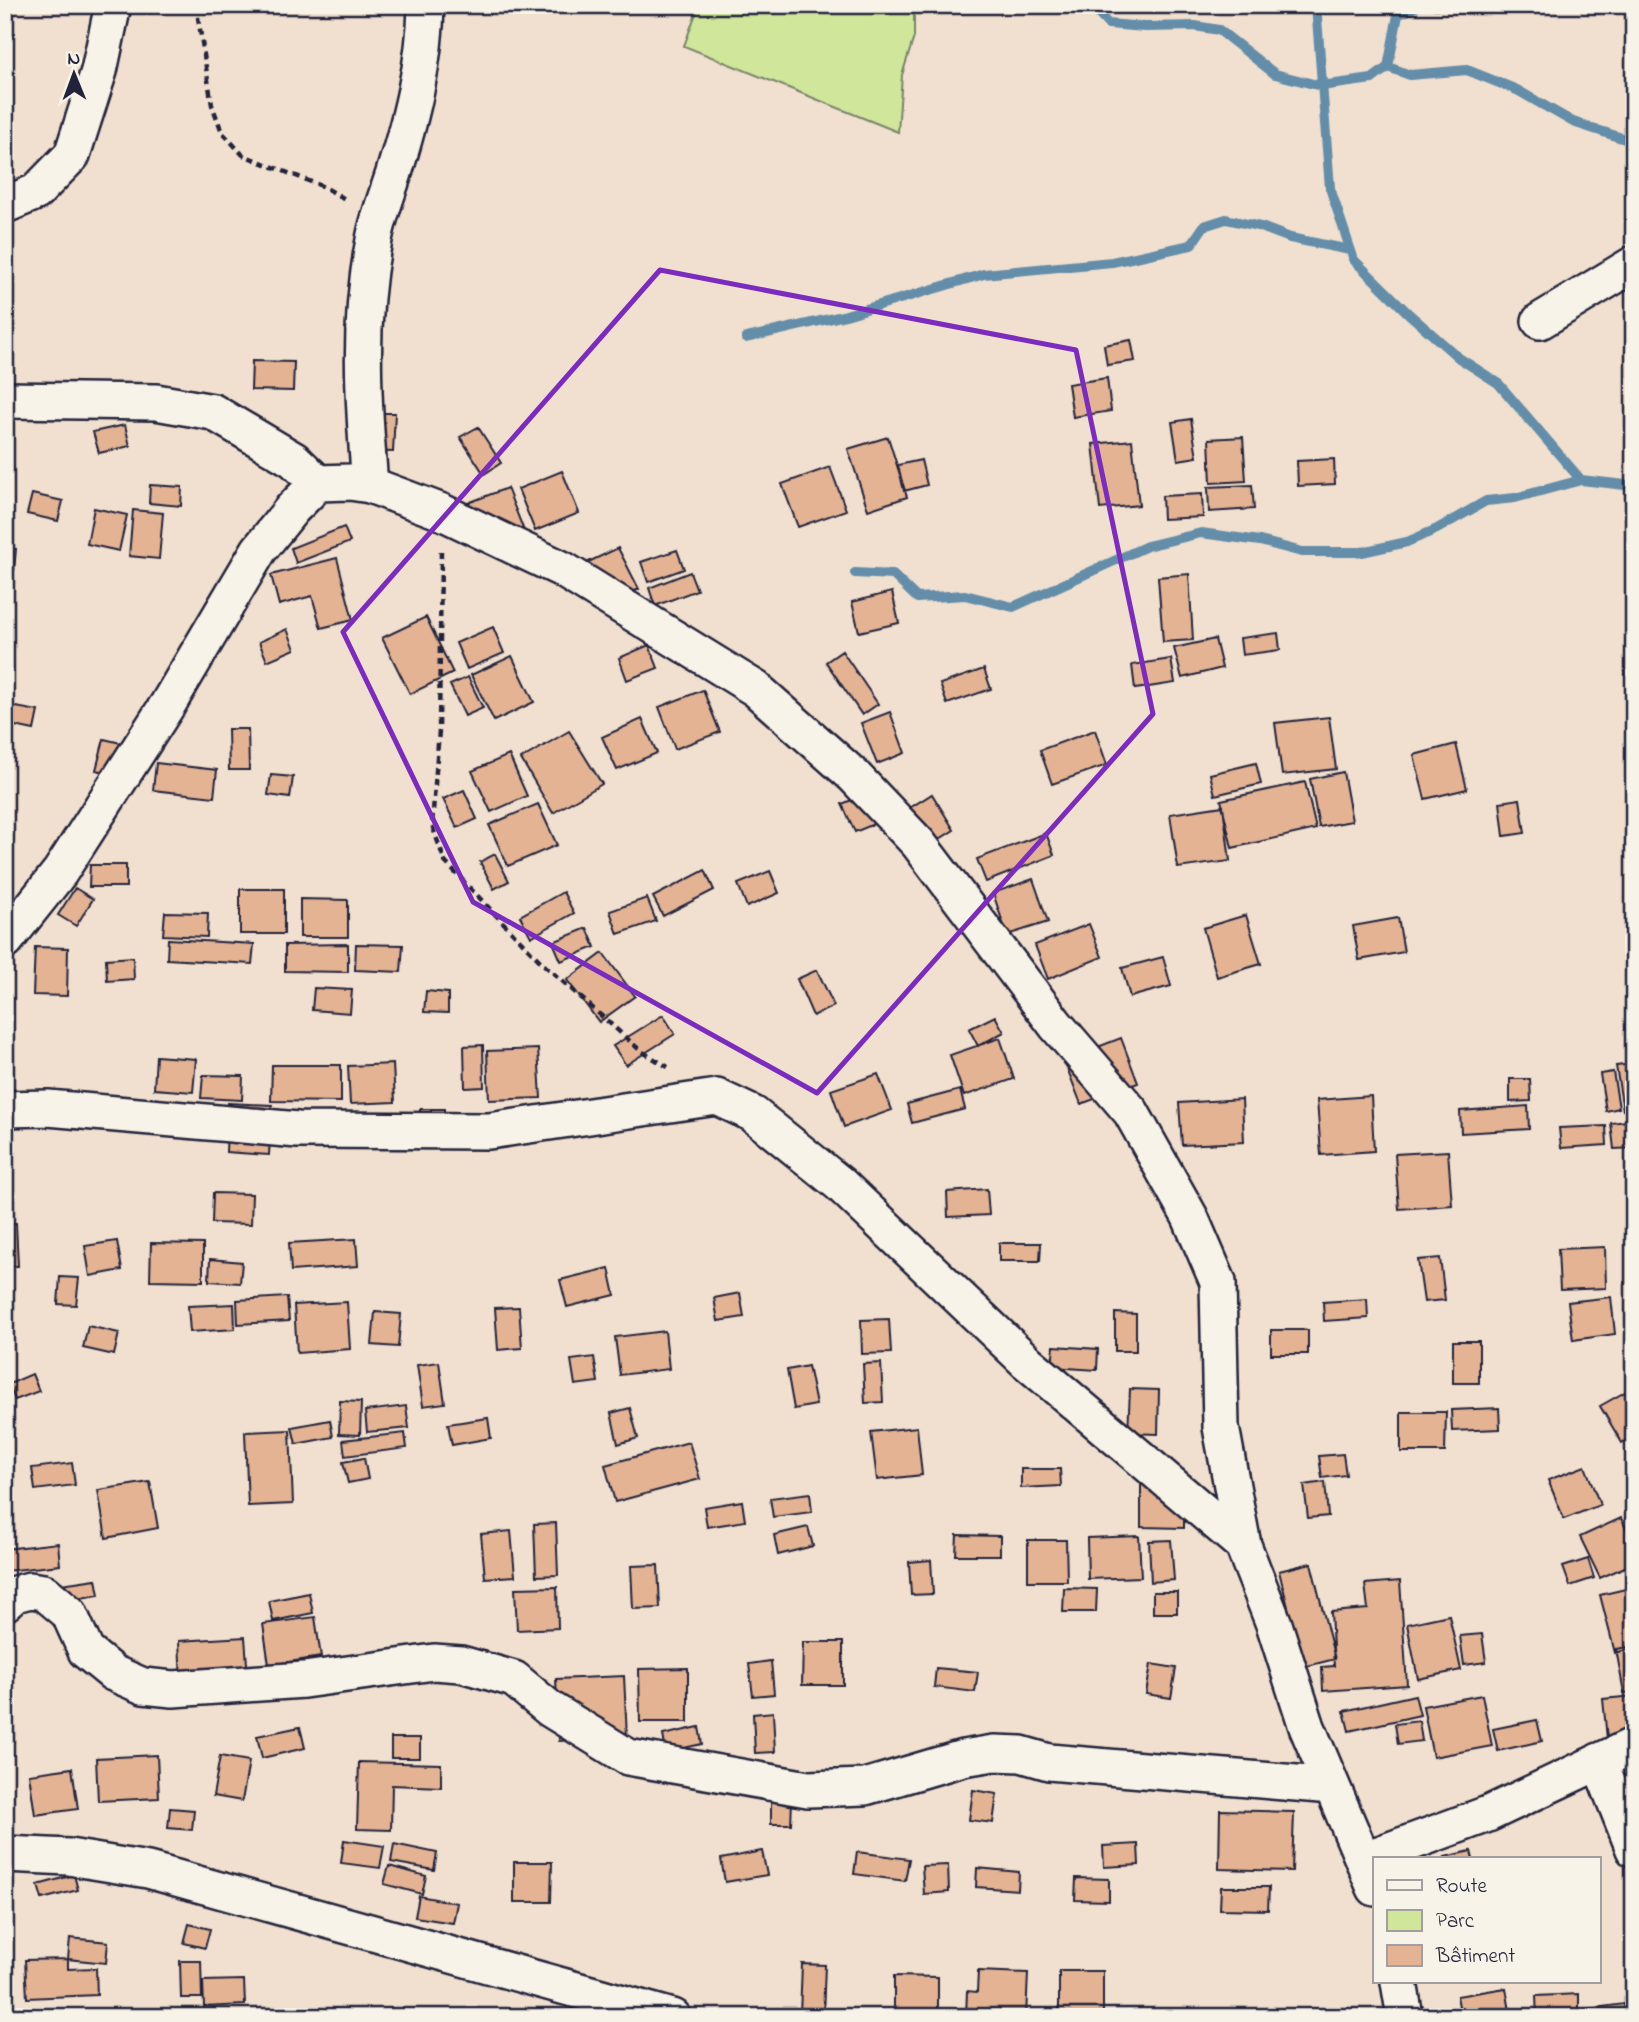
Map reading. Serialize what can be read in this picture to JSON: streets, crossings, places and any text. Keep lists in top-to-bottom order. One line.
{"legend":["Route","Parc","Bâtiment"],"north":"top"}
